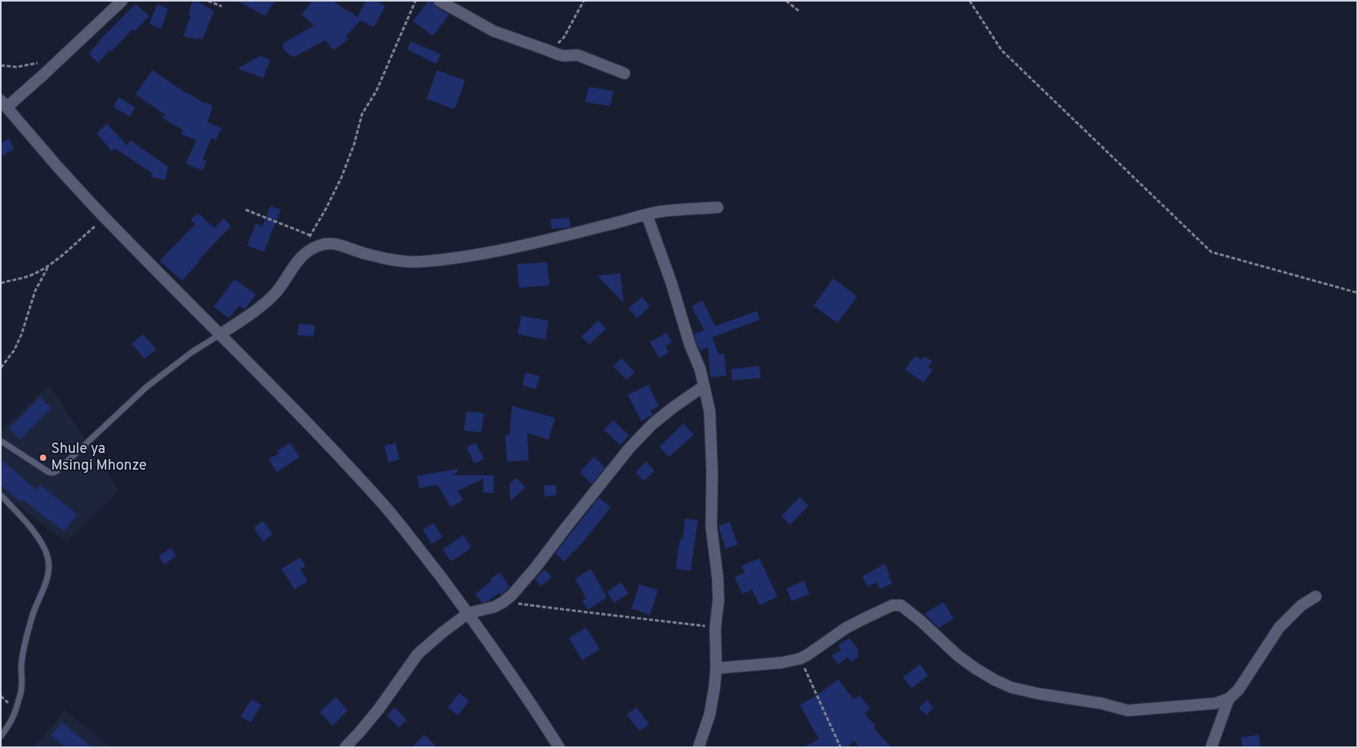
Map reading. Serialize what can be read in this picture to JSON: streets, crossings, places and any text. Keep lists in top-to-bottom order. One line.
{"places":["Shule ya Msingi Mhonze"]}
